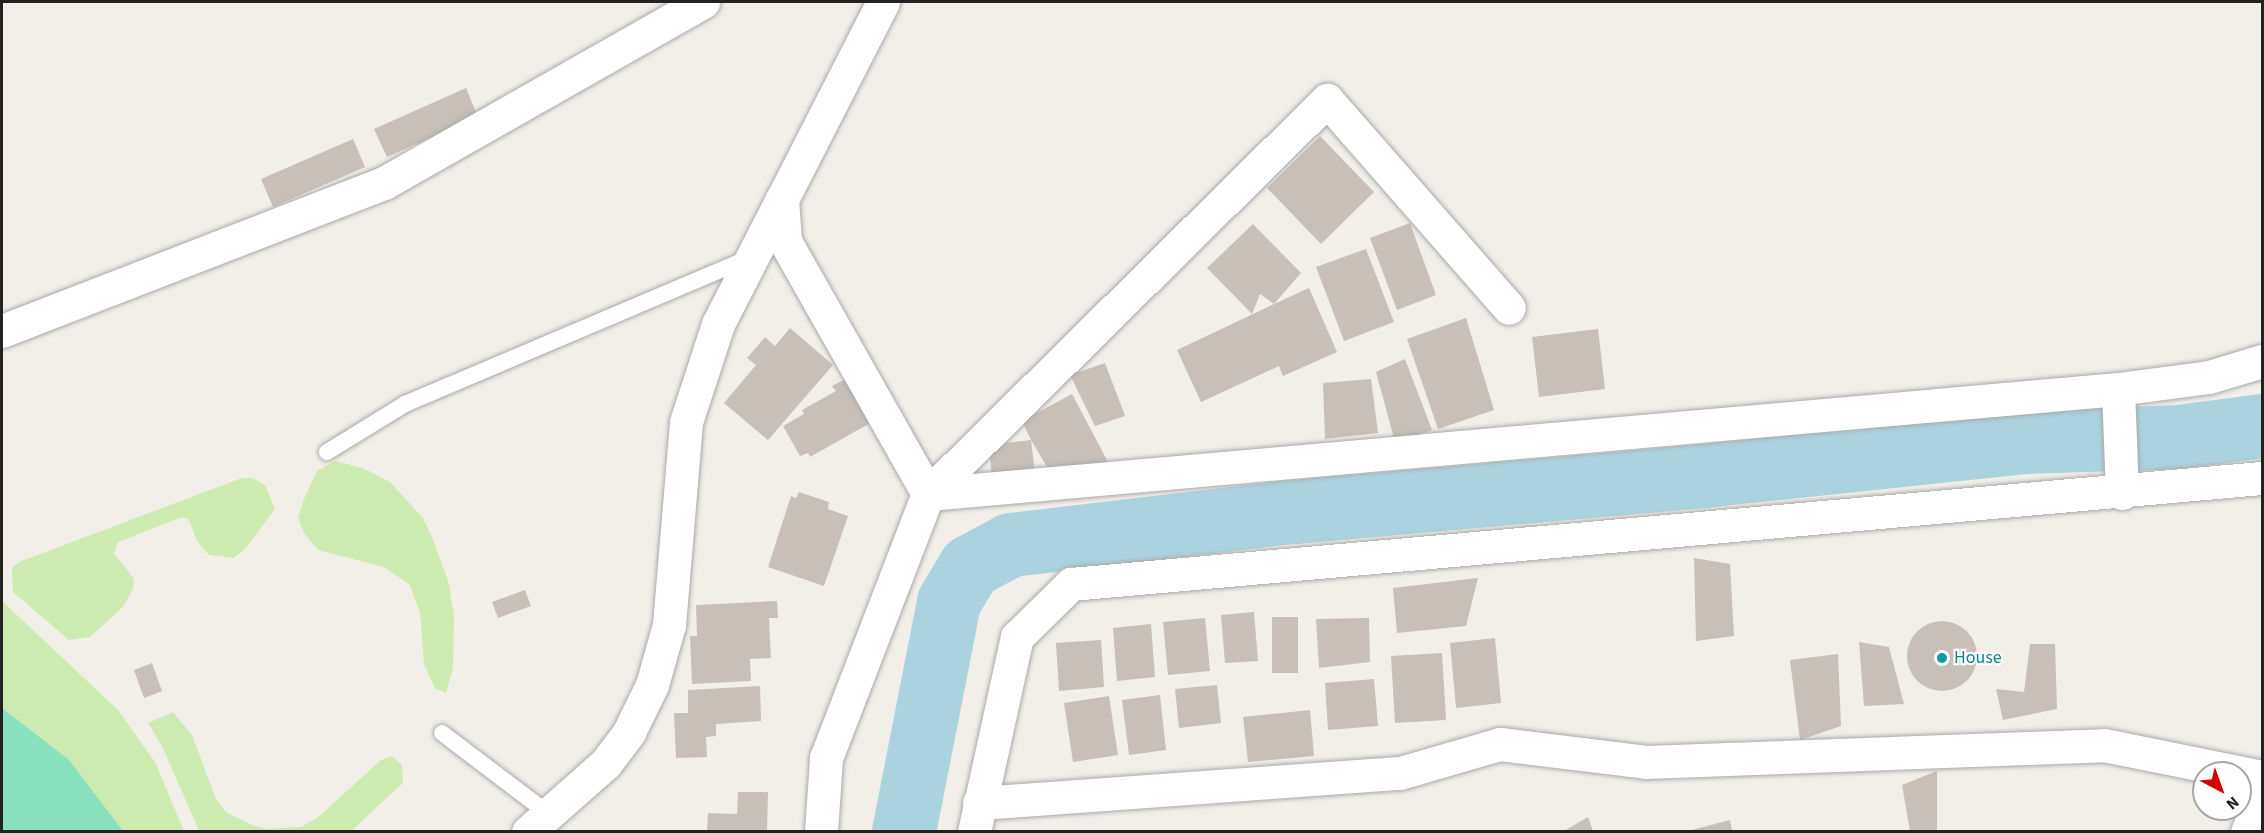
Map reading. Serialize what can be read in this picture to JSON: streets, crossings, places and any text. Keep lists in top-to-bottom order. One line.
{"places":["House"],"north":"bottom right"}
